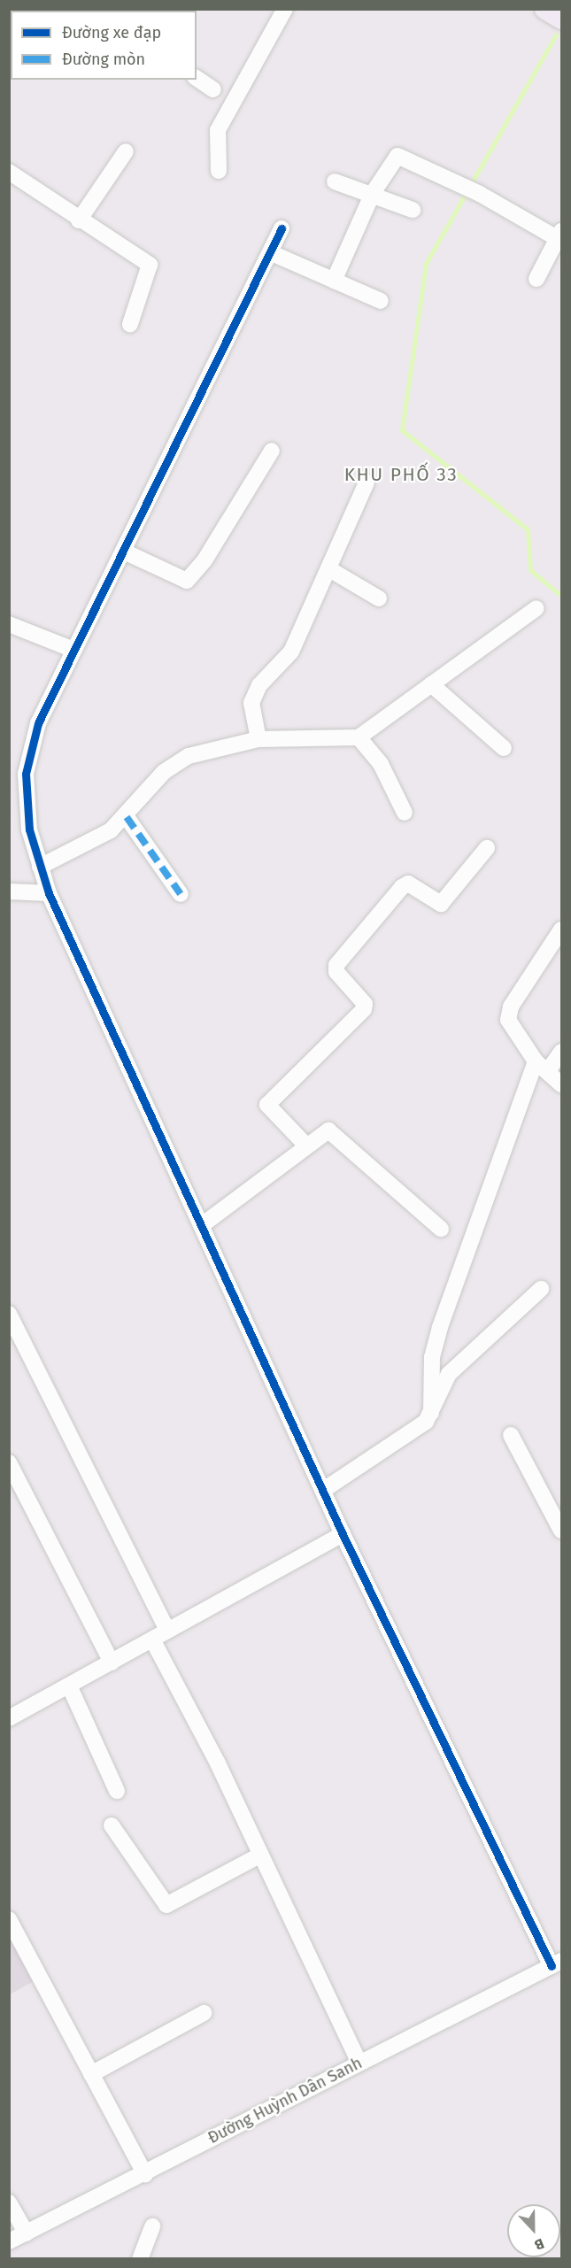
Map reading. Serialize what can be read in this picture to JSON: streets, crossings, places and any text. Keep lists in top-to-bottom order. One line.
{"streets":{"street":["Đường Huỳnh Dân Sanh"]},"districts":["KHU PHỐ 33"],"legend":["Đường xe đạp","Đường mòn"],"north":"bottom"}
